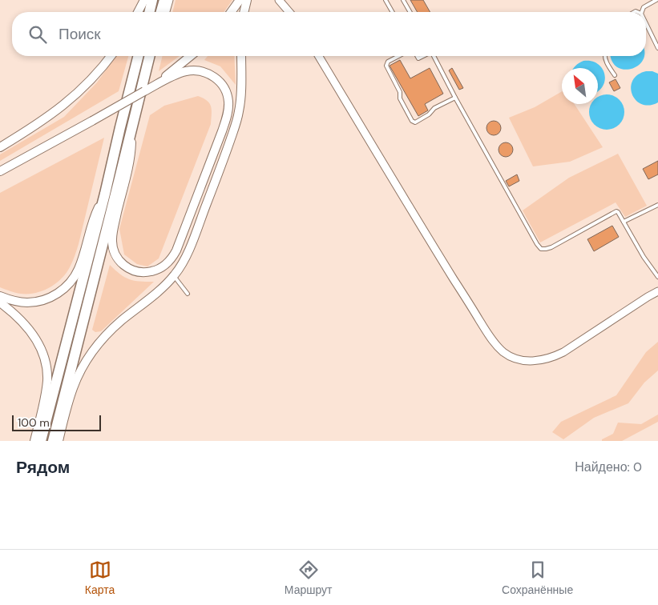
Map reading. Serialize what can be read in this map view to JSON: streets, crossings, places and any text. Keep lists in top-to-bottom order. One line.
{"scale_bar":"100 m","north":"top left","page":{"search":"Поиск","scale":"100 m","heading":["Рядом","Найдено: 0"],"nav":["Карта","Маршрут","Сохранённые"]}}
